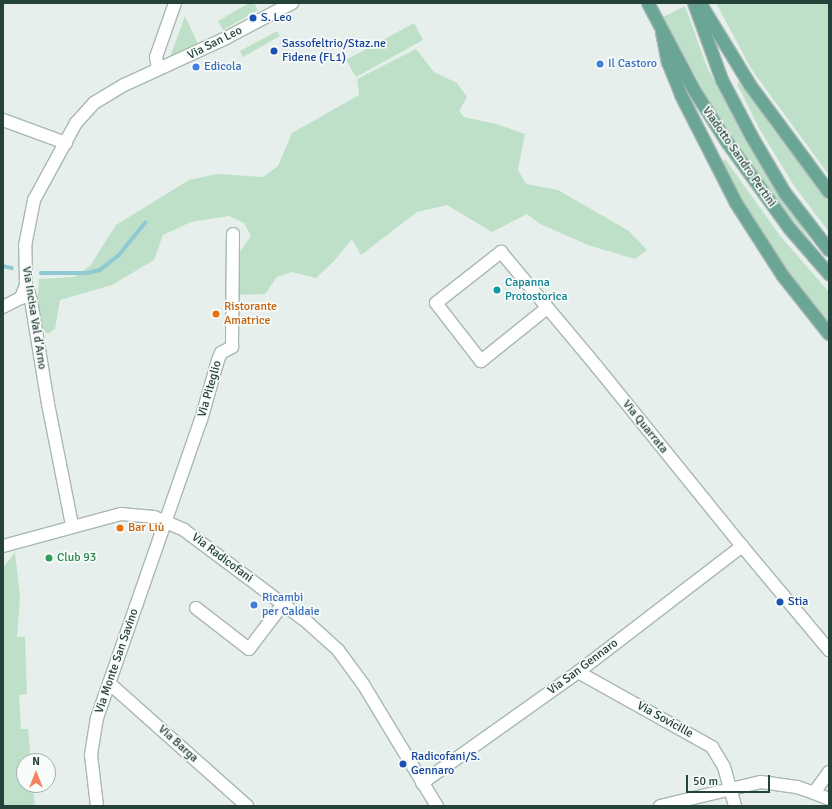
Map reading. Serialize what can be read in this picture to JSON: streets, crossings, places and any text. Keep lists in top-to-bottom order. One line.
{"streets":{"main road":["Viadotto Sandro Pertini"],"street":["Via San Leo","Via Incisa Val d'Arno","Via Piteglio","Via Quarrata","Via Radicofani","Via Monte San Savino","Via San Gennaro","Via Sovicille","Via Barga"]},"crossings":[["Via San Leo","Via Incisa Val d'Arno"],["Via Incisa Val d'Arno","Via Radicofani"],["Via Piteglio","Via Radicofani"],["Via Piteglio","Via Monte San Savino"],["Via Quarrata","Via San Gennaro"],["Via Radicofani","Via Monte San Savino"],["Via Radicofani","Via San Gennaro"],["Via Monte San Savino","Via Barga"],["Via San Gennaro","Via Sovicille"]],"places":["S. Leo","Sassofeltrio/Staz.ne Fidene (FL1)","Il Castoro","Edicola","Capanna Protostorica","Ristorante Amatrice","Bar Liù","Club 93","Stia","Ricambi per Caldaie","Radicofani/S. Gennaro"],"scale_bar":"50 m","north":"top"}
